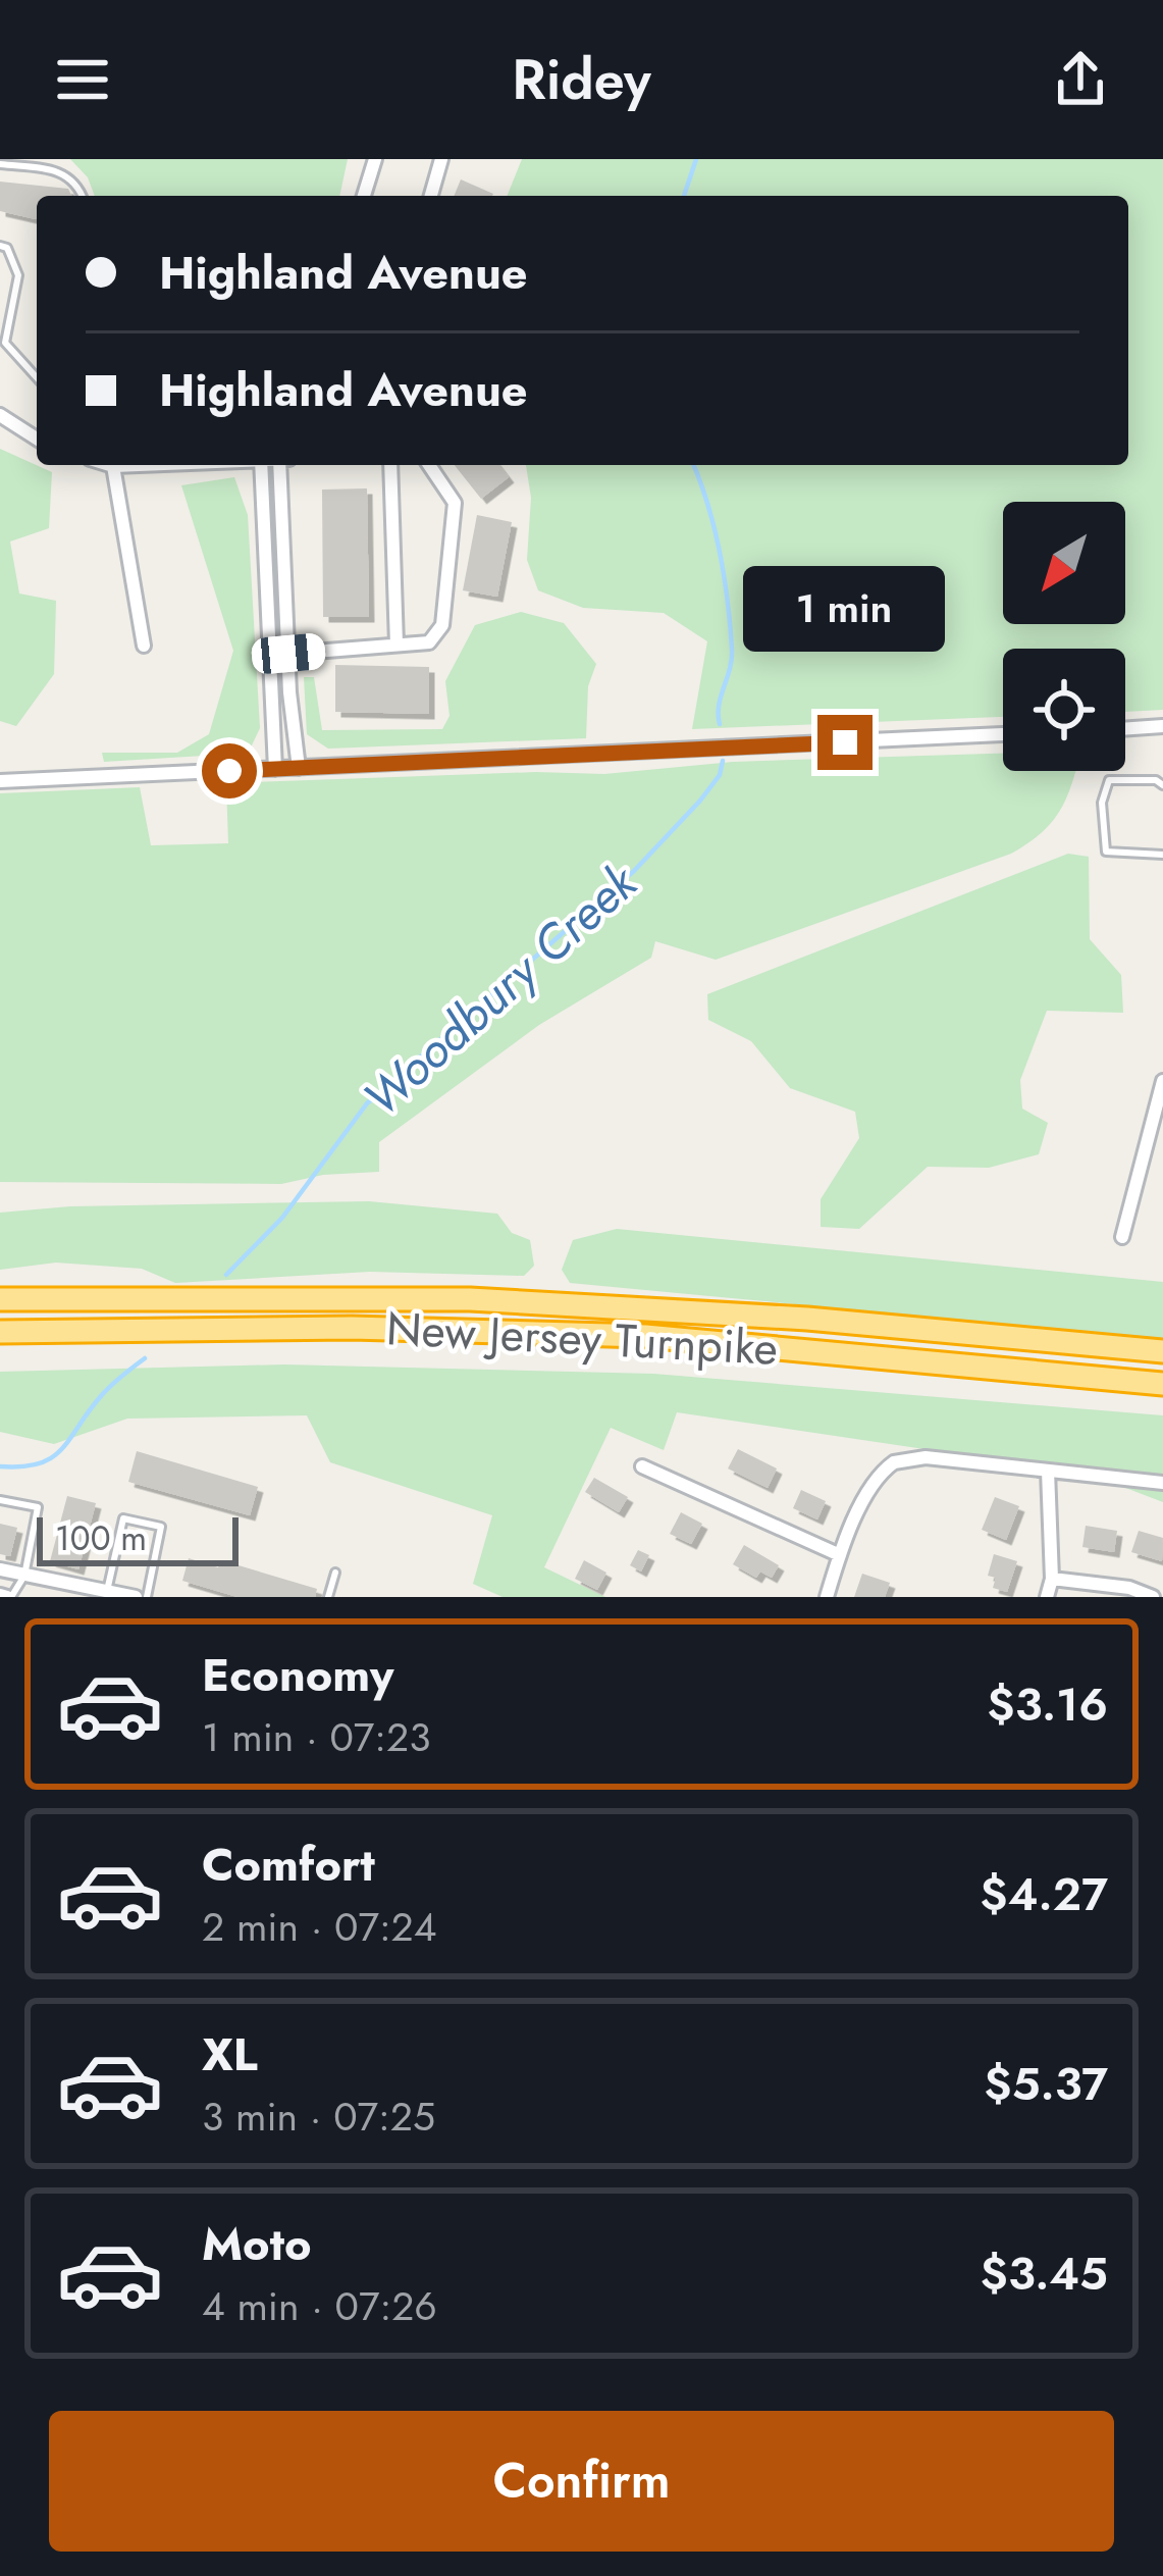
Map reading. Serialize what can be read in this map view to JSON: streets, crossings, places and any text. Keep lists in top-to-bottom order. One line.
{"streets":{"highway":["New Jersey Turnpike"]},"water":["Woodbury Creek"],"scale_bar":"100 m","north":"bottom left","page":{"header":"Ridey","banner":["Highland Avenue","Highland Avenue"],"bubble":"1 min","scale":"100 m","list":[{"name":"Economy","note":"1 min · 07:23","value":"$3.16"},{"name":"Comfort","note":"2 min · 07:24","value":"$4.27"},{"name":"XL","note":"3 min · 07:25","value":"$5.37"},{"name":"Moto","note":"4 min · 07:26","value":"$3.45"}],"buttons":"Confirm"}}
